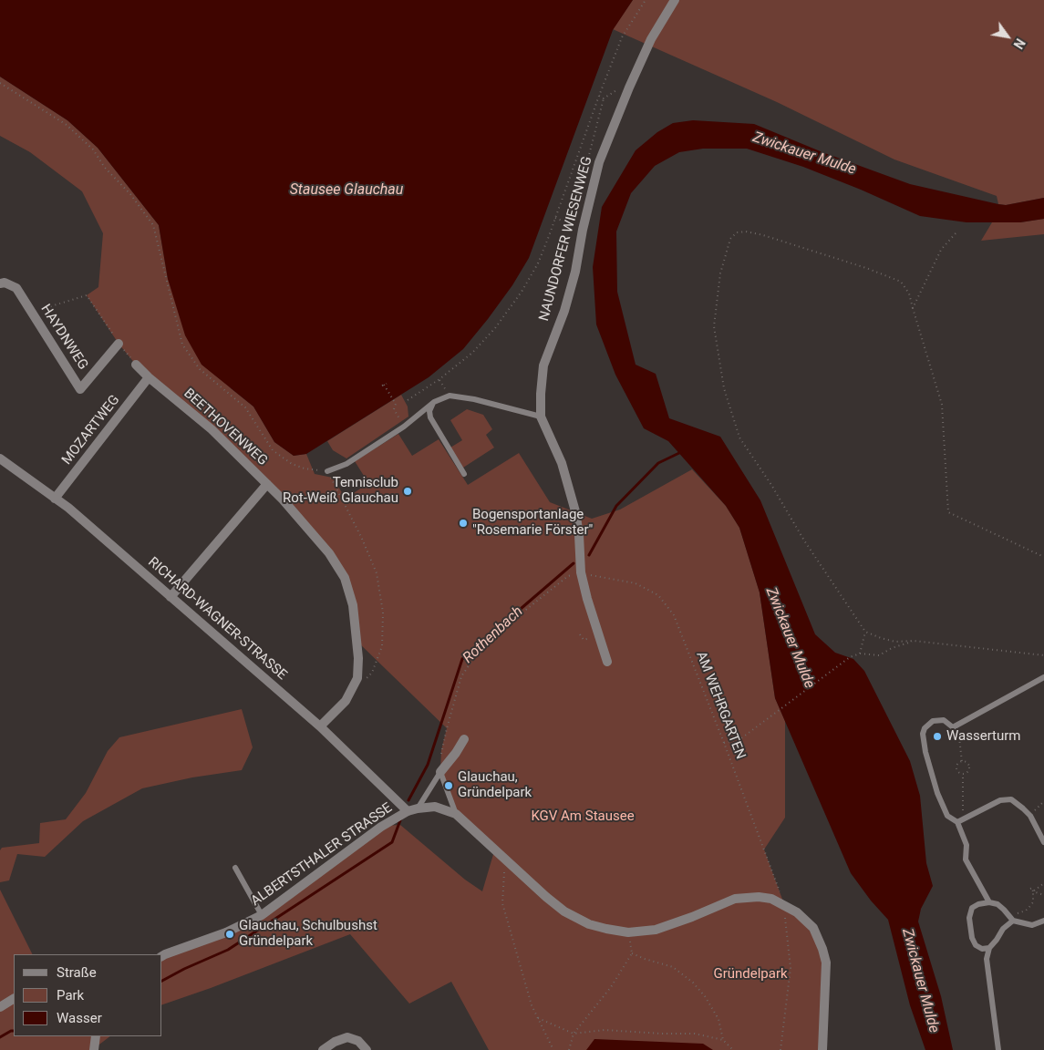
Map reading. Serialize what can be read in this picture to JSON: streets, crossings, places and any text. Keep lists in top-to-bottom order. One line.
{"streets":{"street":["NAUNDORFER WIESENWEG","HAYDNWEG","BEETHOVENWEG","MOZARTWEG","RICHARD-WAGNER-STRASSE","ALBERTSTHALER STRASSE"],"path":["AM WEHRGARTEN"]},"crossings":[["NAUNDORFER WIESENWEG","AM WEHRGARTEN"],["BEETHOVENWEG","MOZARTWEG"],["BEETHOVENWEG","RICHARD-WAGNER-STRASSE"],["MOZARTWEG","RICHARD-WAGNER-STRASSE"],["RICHARD-WAGNER-STRASSE","ALBERTSTHALER STRASSE"],["AM WEHRGARTEN","ALBERTSTHALER STRASSE"]],"water":["Zwickauer Mulde","Stausee Glauchau","Rothenbach"],"parks":["KGV Am Stausee","Gründelpark"],"places":["Tennisclub Rot-Weiß Glauchau","Bogensportanlage \"Rosemarie Förster\"","Wasserturm","Glauchau, Gründelpark","Glauchau, Schulbushst Gründelpark"],"legend":["Straße","Park","Wasser"],"north":"bottom right"}
